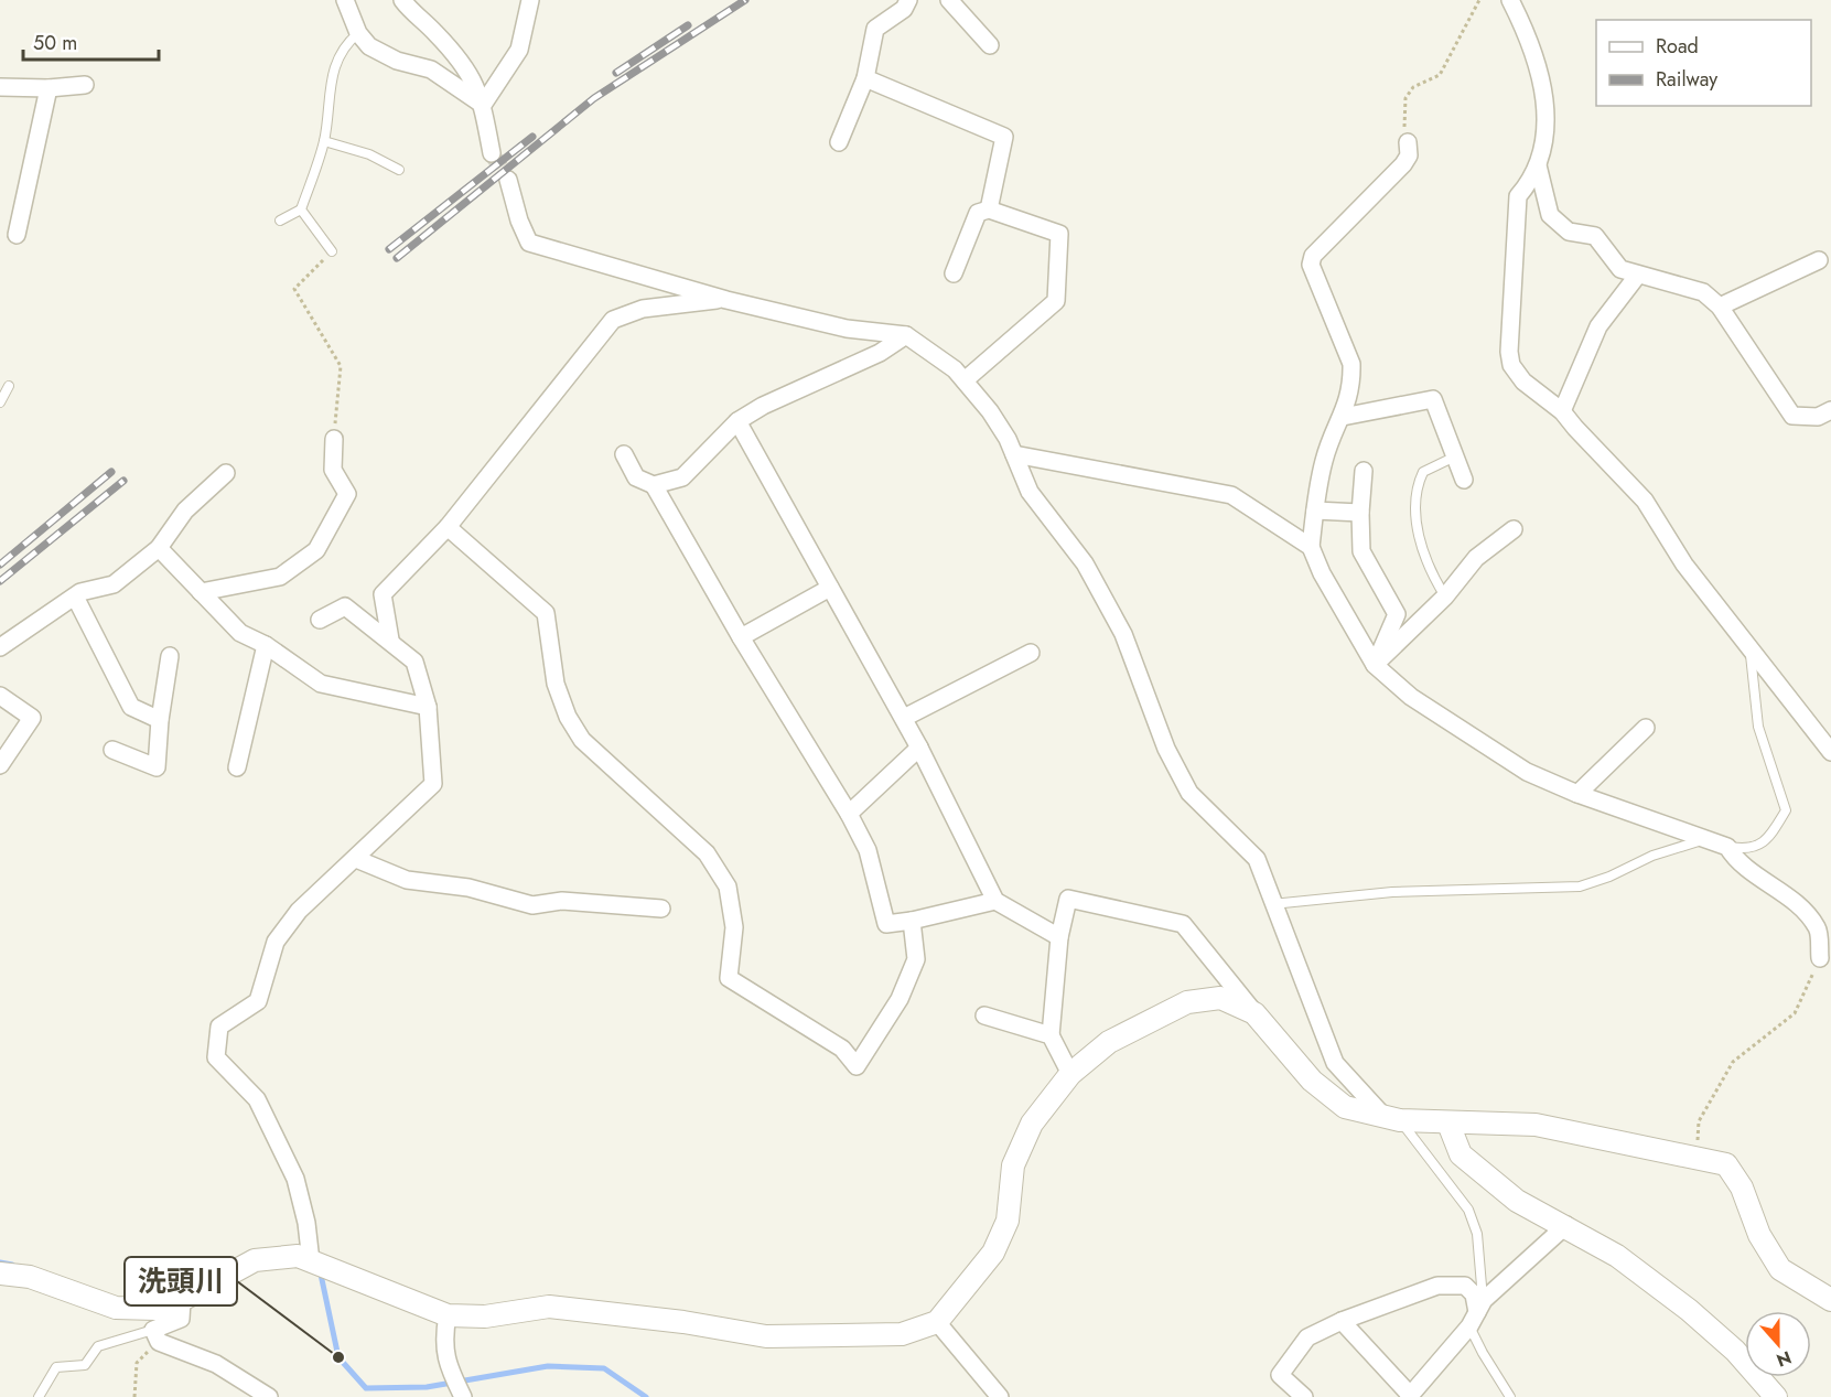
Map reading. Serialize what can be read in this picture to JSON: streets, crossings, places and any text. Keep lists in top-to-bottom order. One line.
{"places":["洗頭川"],"legend":["Road","Railway"],"scale_bar":"50 m","north":"bottom"}
